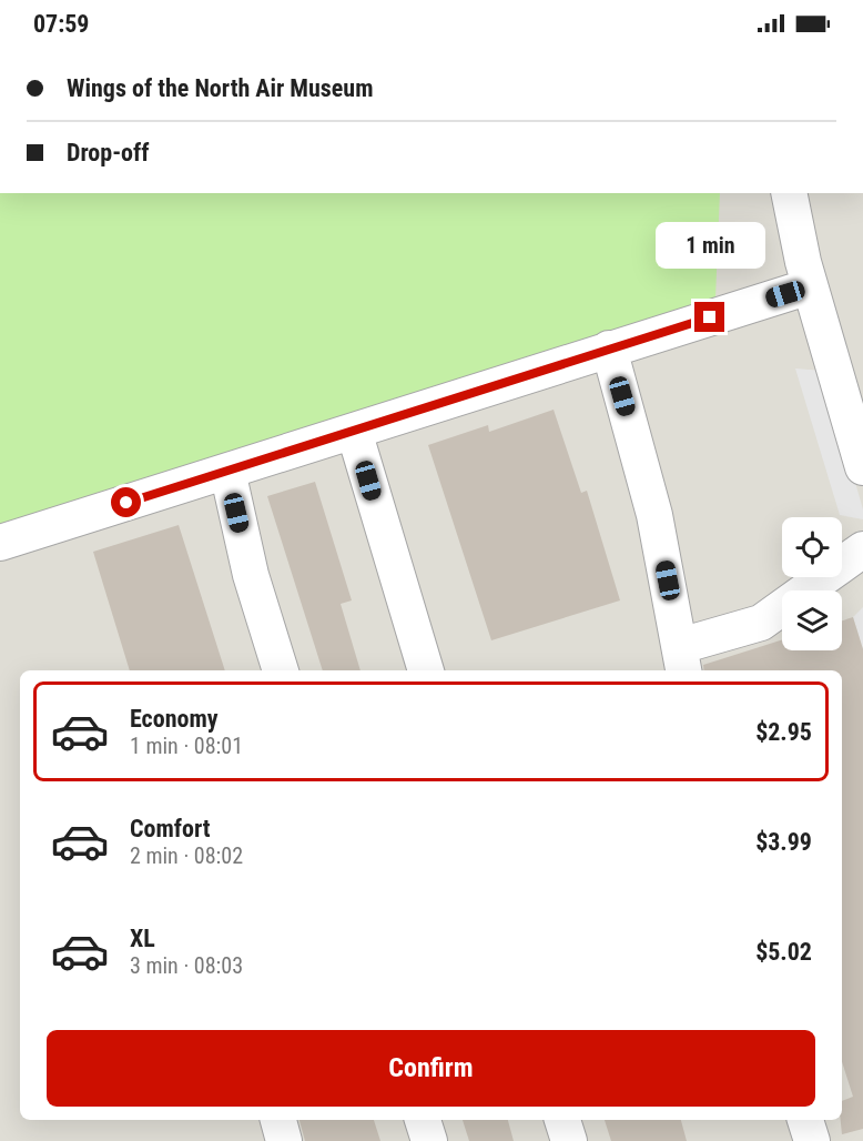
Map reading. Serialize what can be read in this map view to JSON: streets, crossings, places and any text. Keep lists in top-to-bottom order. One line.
{"page":{"status":"07:59","banner":["Wings of the North Air Museum","Drop-off"],"bubble":"1 min","list":[{"name":"Economy","note":"1 min · 08:01","value":"$2.95"},{"name":"Comfort","note":"2 min · 08:02","value":"$3.99"},{"name":"XL","note":"3 min · 08:03","value":"$5.02"}],"buttons":"Confirm"}}
